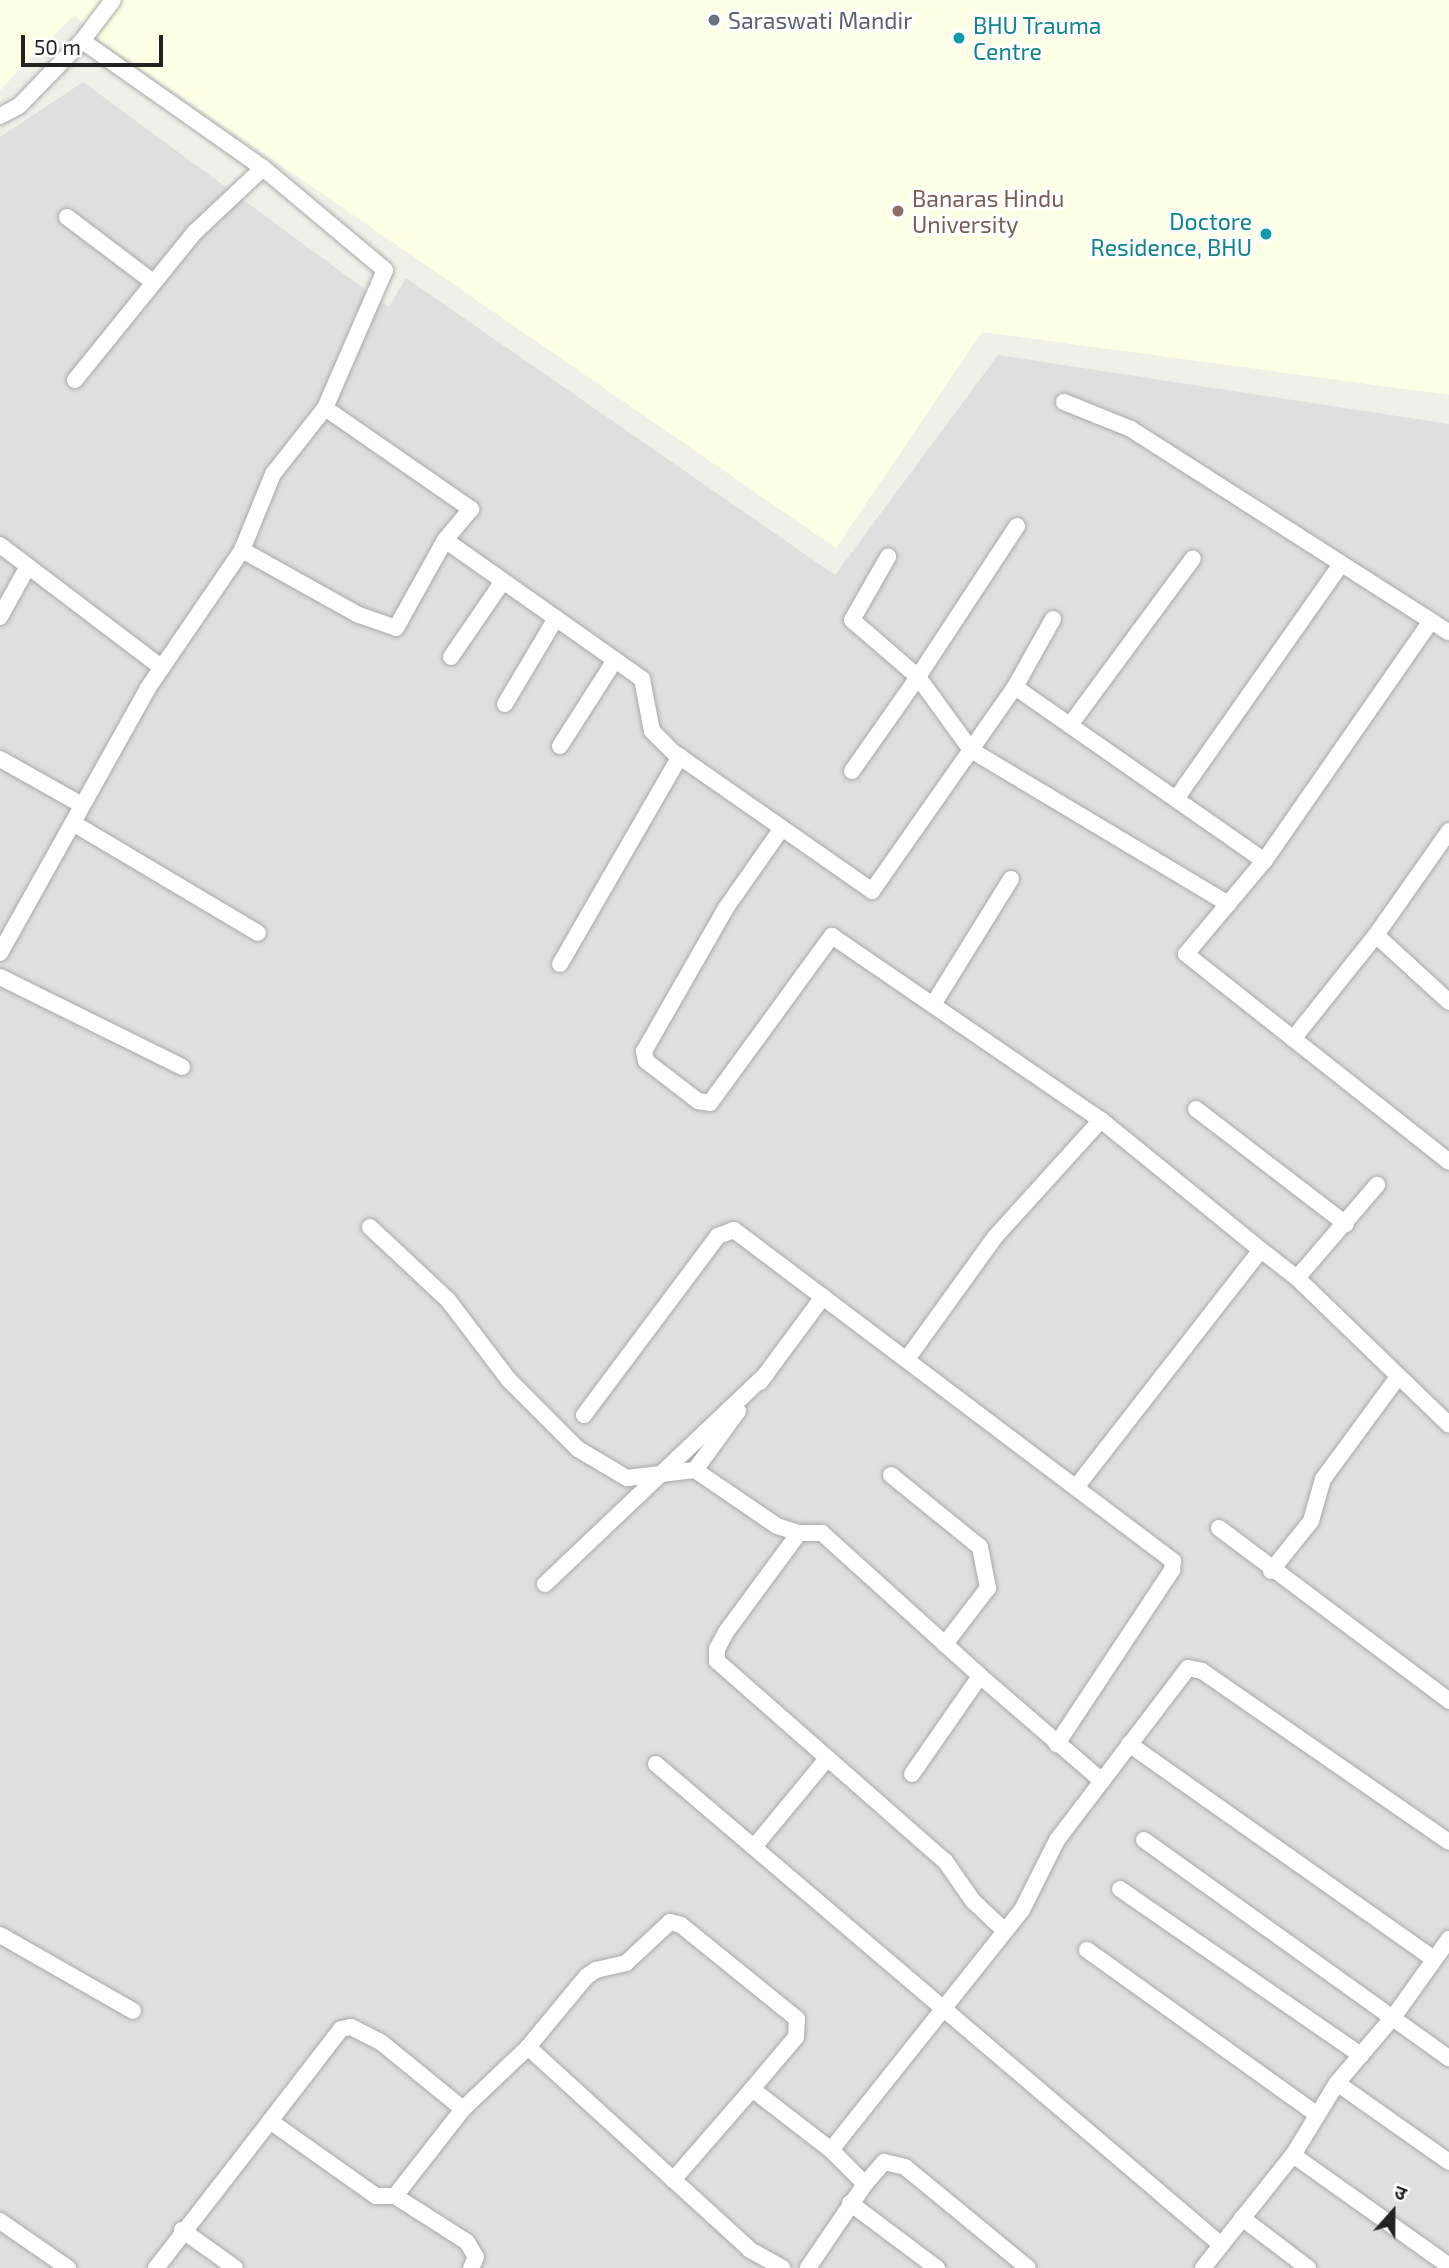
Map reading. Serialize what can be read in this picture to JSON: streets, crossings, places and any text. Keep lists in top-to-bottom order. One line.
{"places":["Saraswati Mandir","BHU Trauma Centre","Banaras Hindu University","Doctore Residence, BHU"],"scale_bar":"50 m","north":"top"}
